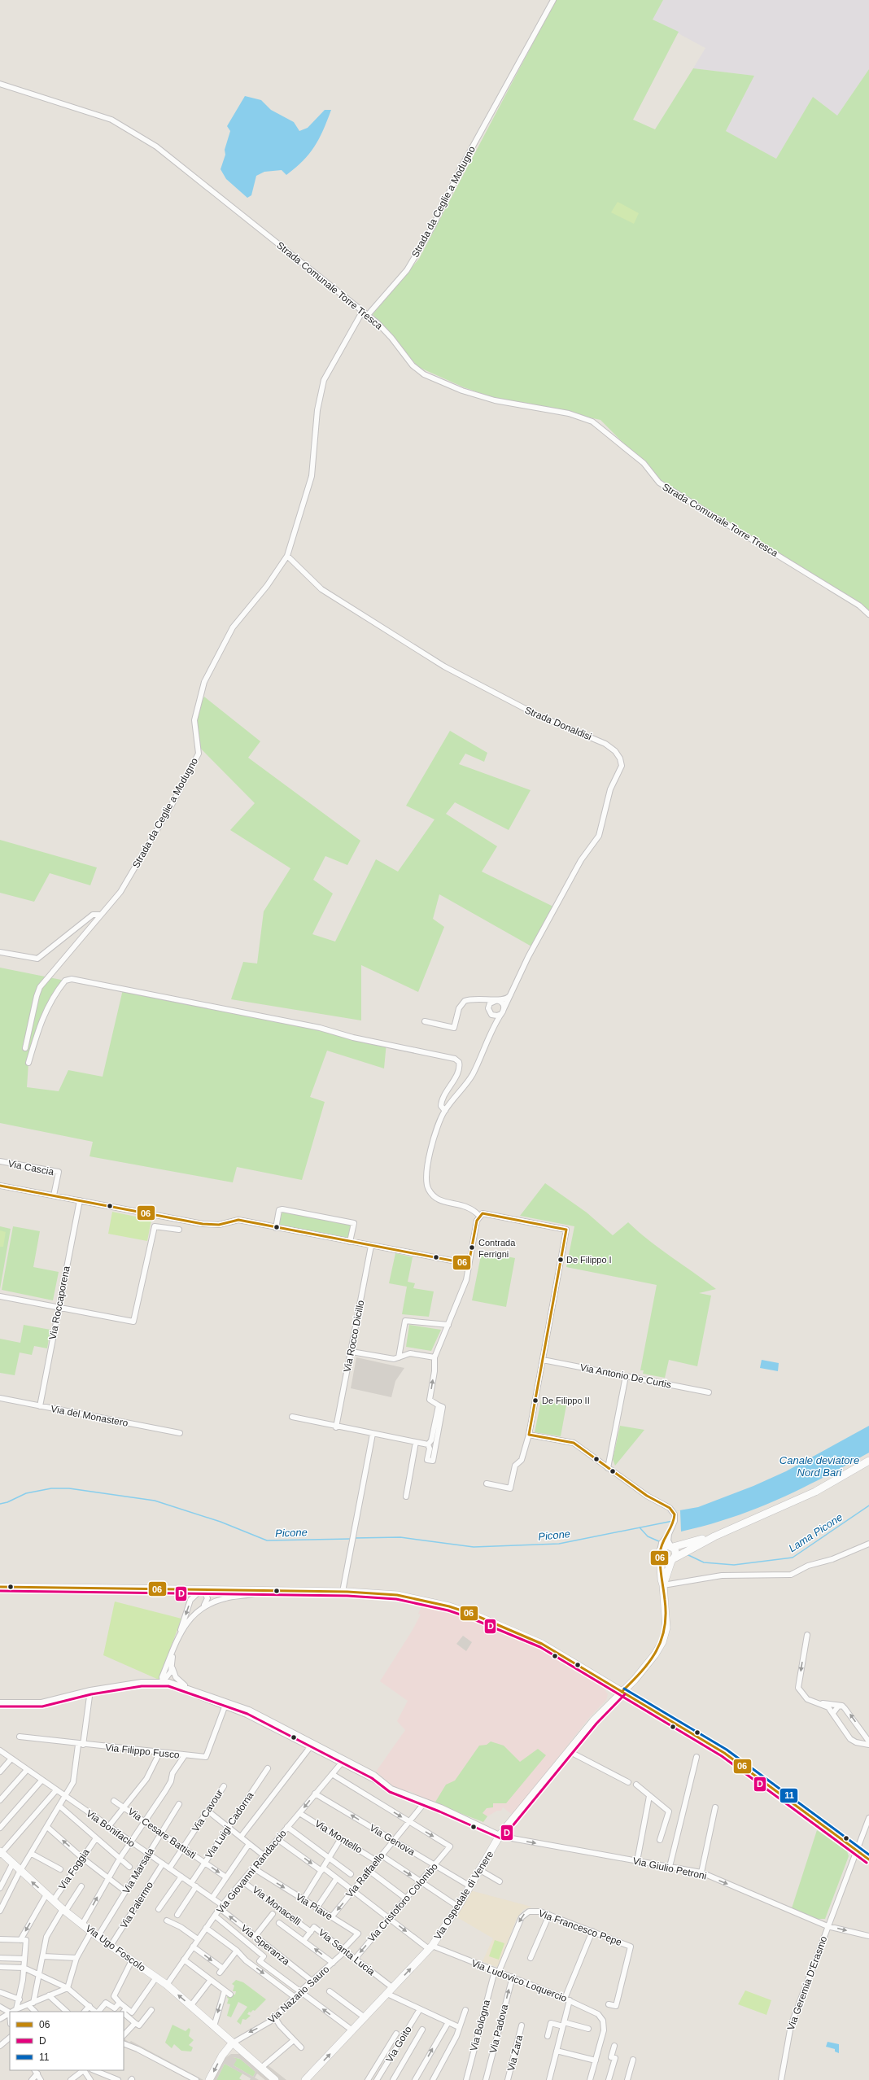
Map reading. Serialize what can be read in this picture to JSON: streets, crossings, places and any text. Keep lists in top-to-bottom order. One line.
{"streets":{"street":["Strada da Ceglie a Modugno","Strada Comunale Torre Tresca","Strada Donaldisi","Via Cascia","Via Roccaporena","Via Rocco Dicillo","Via Antonio De Curtis","Via del Monastero","Via Filippo Fusco","Via Cavour","Via Luigi Cadorna","Via Bonifacio","Via Cesare Battisti","Via Montello","Via Genova","Via Giulio Petroni","Via Foggia","Via Marsala","Via Giovanni Randaccio","Via Raffaello","Via Ospedale di Venere","Via Cristoforo Colombo","Via Palermo","Via Monacelli","Via Piave","Via Francesco Pepe","Via Speranza","Via Ugo Foscolo","Via Santa Lucia","Via Ludovico Loquercio","Via Geremia D'Erasmo","Via Nazario Sauro","Via Bologna","Via Padova","Via Goito","Via Zara"]},"crossings":[["Strada da Ceglie a Modugno","Strada Comunale Torre Tresca"],["Strada da Ceglie a Modugno","Strada Donaldisi"],["Via Roccaporena","Via del Monastero"],["Via Cavour","Via Bonifacio"],["Via Cavour","Via Cesare Battisti"],["Via Luigi Cadorna","Via Bonifacio"],["Via Luigi Cadorna","Via Cesare Battisti"],["Via Bonifacio","Via Marsala"],["Via Bonifacio","Via Giovanni Randaccio"],["Via Bonifacio","Via Palermo"],["Via Bonifacio","Via Speranza"],["Via Cesare Battisti","Via Marsala"],["Via Montello","Via Giovanni Randaccio"],["Via Montello","Via Raffaello"],["Via Genova","Via Giovanni Randaccio"],["Via Genova","Via Raffaello"],["Via Genova","Via Ospedale di Venere"],["Via Genova","Via Cristoforo Colombo"],["Via Giulio Petroni","Via Raffaello"],["Via Giulio Petroni","Via Ospedale di Venere"],["Via Giulio Petroni","Via Geremia D'Erasmo"],["Via Foggia","Via Ugo Foscolo"],["Via Marsala","Via Ugo Foscolo"],["Via Giovanni Randaccio","Via Monacelli"],["Via Giovanni Randaccio","Via Piave"],["Via Giovanni Randaccio","Via Speranza"],["Via Giovanni Randaccio","Via Ugo Foscolo"],["Via Giovanni Randaccio","Via Ludovico Loquercio"],["Via Raffaello","Via Cristoforo Colombo"],["Via Raffaello","Via Piave"],["Via Raffaello","Via Ludovico Loquercio"],["Via Ospedale di Venere","Via Santa Lucia"],["Via Ospedale di Venere","Via Ludovico Loquercio"],["Via Cristoforo Colombo","Via Santa Lucia"],["Via Cristoforo Colombo","Via Ludovico Loquercio"],["Via Palermo","Via Ugo Foscolo"],["Via Monacelli","Via Santa Lucia"],["Via Piave","Via Santa Lucia"],["Via Piave","Via Nazario Sauro"],["Via Francesco Pepe","Via Ludovico Loquercio"],["Via Francesco Pepe","Via Bologna"],["Via Speranza","Via Nazario Sauro"],["Via Ugo Foscolo","Via Nazario Sauro"],["Via Santa Lucia","Via Nazario Sauro"],["Via Ludovico Loquercio","Via Bologna"],["Via Ludovico Loquercio","Via Padova"]],"one_way":["Via Giulio Petroni","Via Piave"],"water":["Canale deviatore Nord Bari","Picone","Lama Picone"],"places":["Contrada Ferrigni","De Filippo I","De Filippo II"],"lines":["transit line 06","transit line D","transit line 11"],"legend":["06","D","11"]}
